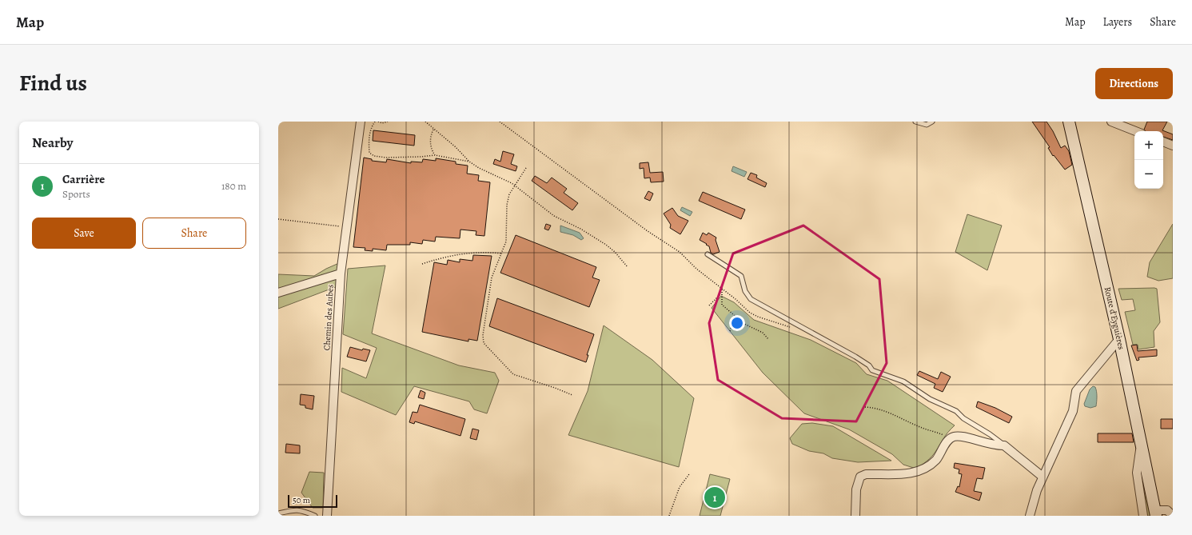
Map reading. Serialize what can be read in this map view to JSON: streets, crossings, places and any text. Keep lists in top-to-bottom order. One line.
{"streets":{"main road":["Route d'Eyguières"],"street":["Chemin des Aubes"]},"scale_bar":"50 m","page":{"header":"Map","nav":["Map","Layers","Share"],"title":"Find us","buttons":["Directions",["Save","Share"]],"heading":"Nearby","map_buttons":["+","−"],"list":[{"mark":"1","name":"Carrière","note":"Sports","value":"180 m"}],"pins":"1","scale":"50 m"}}
